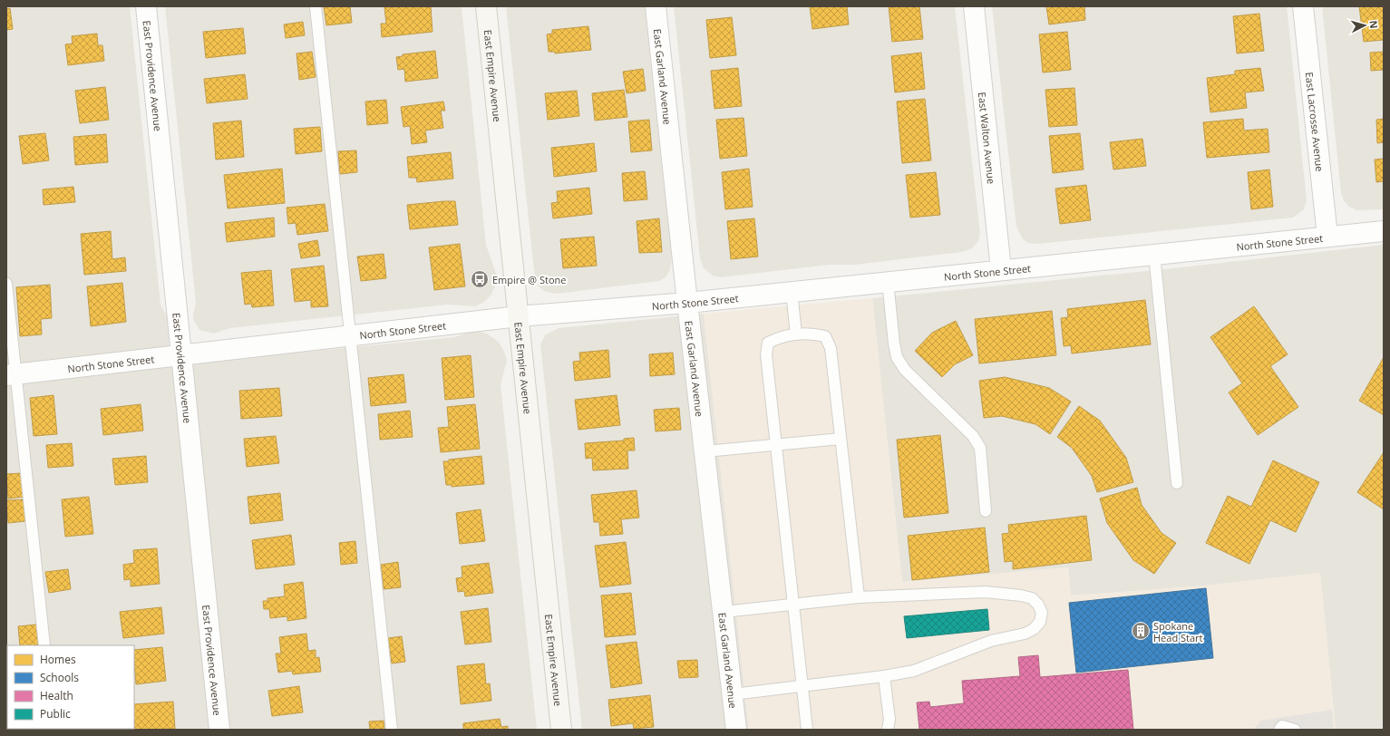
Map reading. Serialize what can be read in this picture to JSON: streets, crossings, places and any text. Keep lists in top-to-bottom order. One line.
{"streets":{"street":["East Providence Avenue","East Empire Avenue","East Garland Avenue","East Lacrosse Avenue","East Walton Avenue","North Stone Street"]},"crossings":[["East Providence Avenue","North Stone Street"],["East Empire Avenue","North Stone Street"],["East Garland Avenue","North Stone Street"],["East Lacrosse Avenue","North Stone Street"],["East Walton Avenue","North Stone Street"]],"places":{"bus stop":["Empire @ Stone"],"building":["Spokane Head Start"]},"legend":["Homes","Schools","Health","Public"],"north":"right"}
